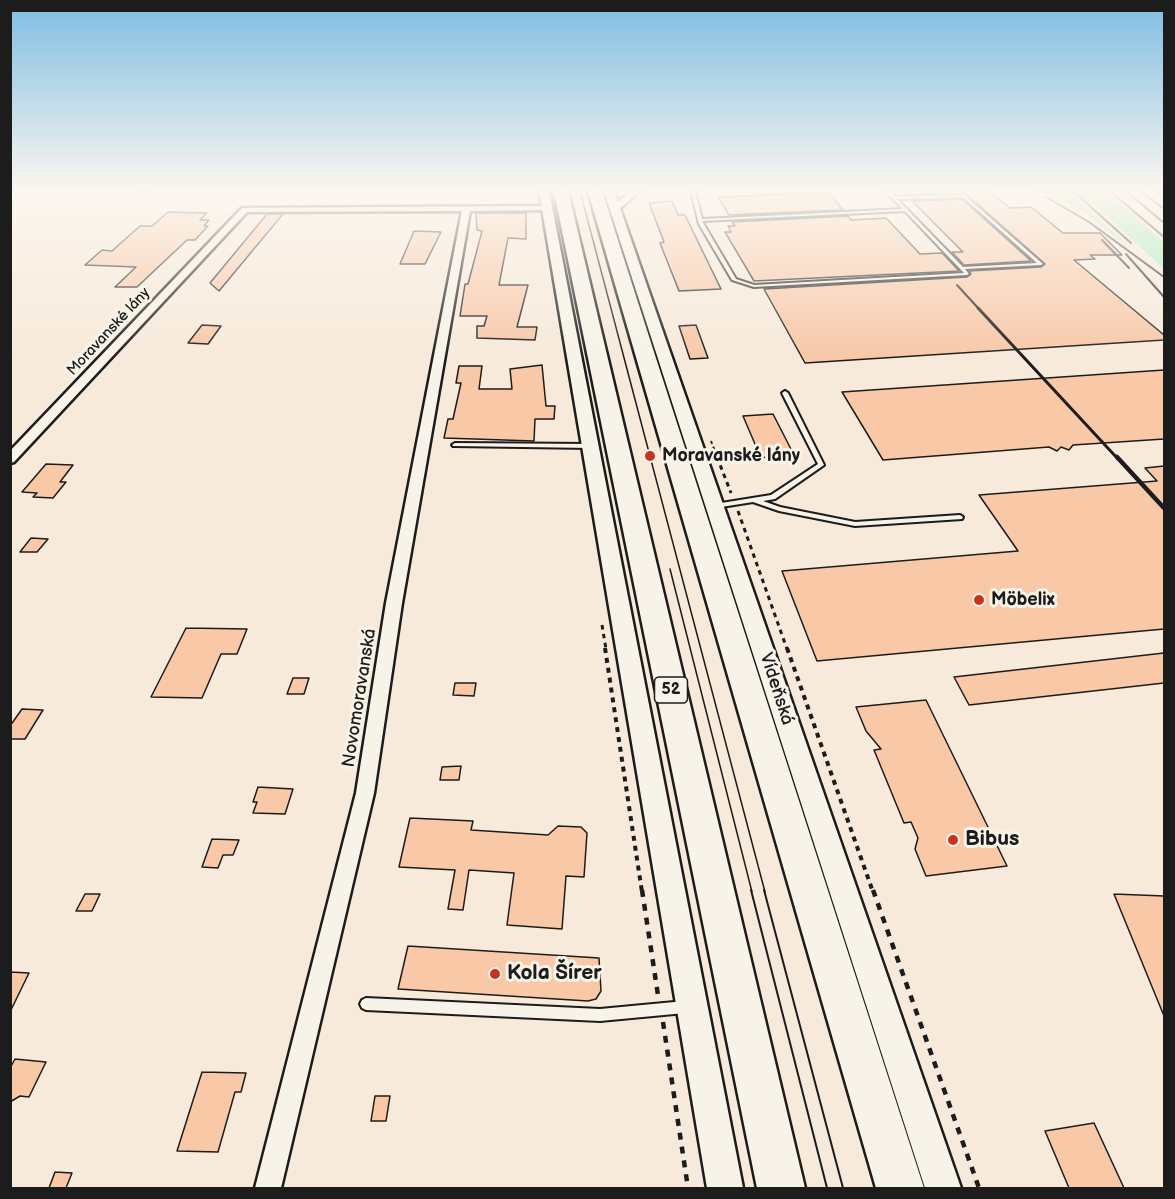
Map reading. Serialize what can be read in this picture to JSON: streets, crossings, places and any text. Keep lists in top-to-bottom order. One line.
{"streets":{"highway":["Vídeňská","52"],"street":["Moravanské lány","Novomoravanská"]},"places":["Moravanské lány","Möbelix","Bibus","Kola Šírer"]}
